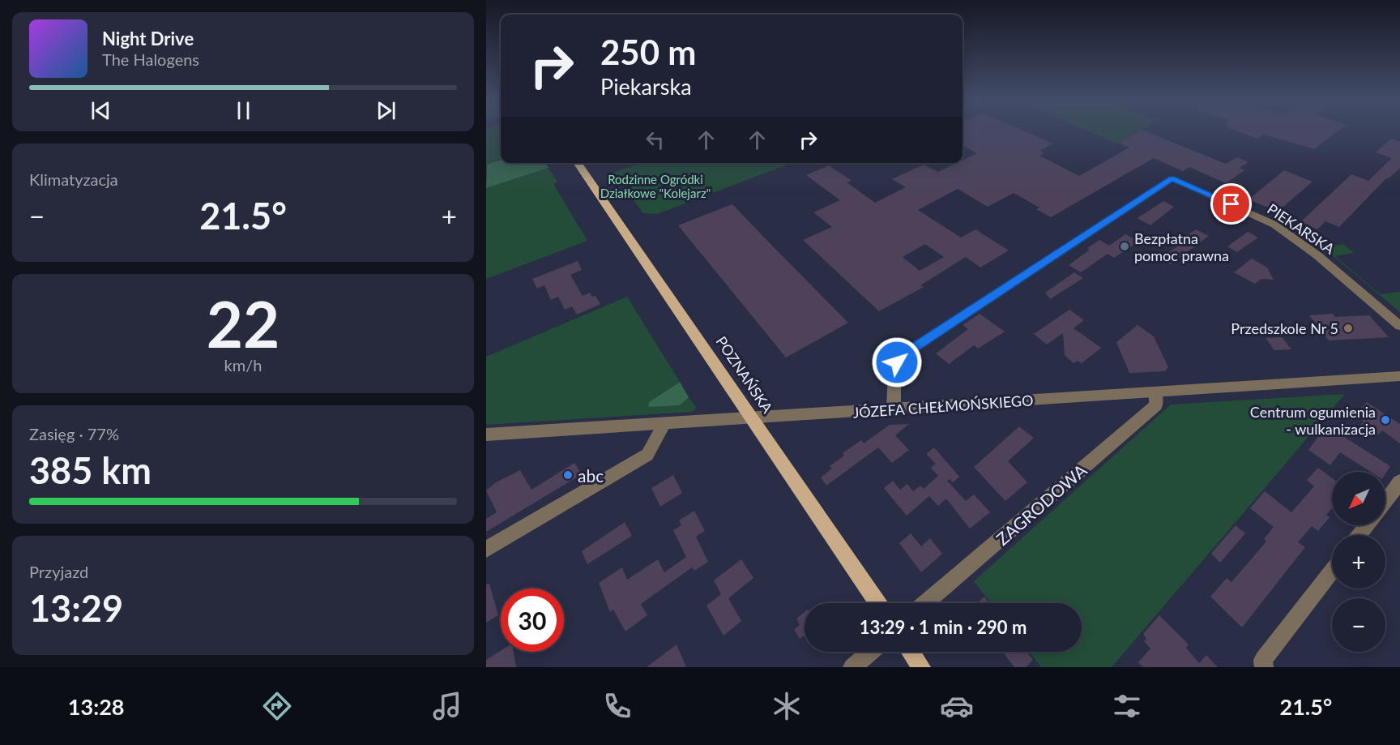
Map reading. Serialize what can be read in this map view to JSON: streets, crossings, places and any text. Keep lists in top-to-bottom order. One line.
{"streets":{"main road":["POZNAŃSKA"],"street":["PIEKARSKA","JÓZEFA CHEŁMOŃSKIEGO","ZAGRODOWA"]},"crossings":[["PIEKARSKA","JÓZEFA CHEŁMOŃSKIEGO"],["POZNAŃSKA","JÓZEFA CHEŁMOŃSKIEGO"],["JÓZEFA CHEŁMOŃSKIEGO","ZAGRODOWA"]],"parks":["Rodzinne Ogródki Działkowe \"Kolejarz\""],"places":["Bezpłatna pomoc prawna","Przedszkole Nr 5","Centrum ogumienia - wulkanizacja","abc"],"north":"bottom left","page":{"turn":["250 m","Piekarska"],"song":["Night Drive","The Halogens"],"tile":["Klimatyzacja",["22","km/h"],["Zasięg · 77%","385 km"],["Przyjazd","13:29"]],"heat":["−","21.5°","+"],"map_buttons":["+","−"],"limit":"30","trip":"13:29 · 1 min · 290 m","tabs":["13:28","21.5°"]}}
